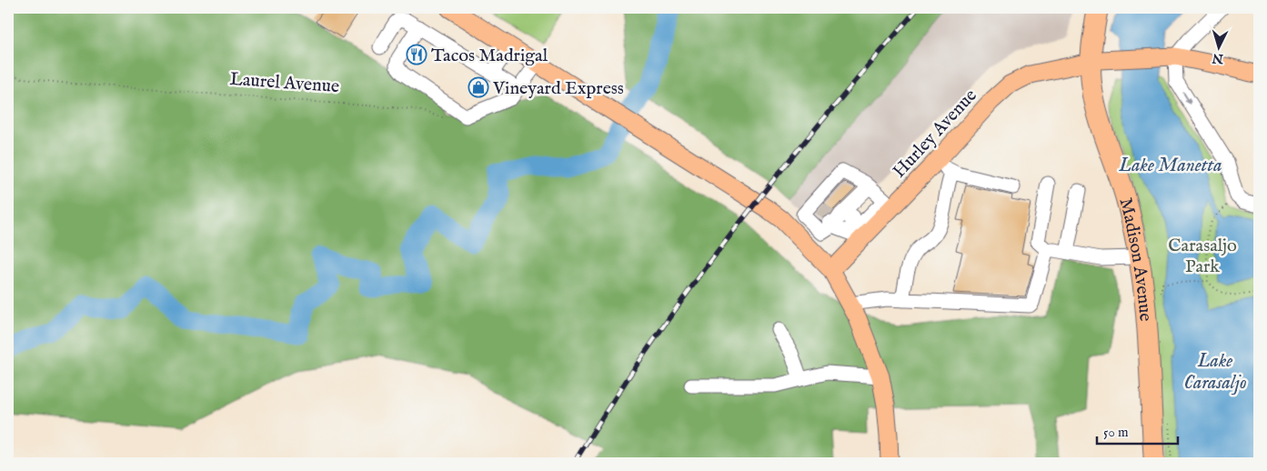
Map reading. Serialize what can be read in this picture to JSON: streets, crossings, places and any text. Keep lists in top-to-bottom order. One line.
{"streets":{"highway":["Madison Avenue"],"main road":["Hurley Avenue"],"path":["Laurel Avenue"]},"crossings":[["Hurley Avenue","Madison Avenue"]],"water":["Lake Manetta","Lake Carasaljo"],"parks":["Carasaljo Park"],"places":{"restaurant":["Tacos Madrigal"],"shop":["Vineyard Express"]},"scale_bar":"50 m","north":"bottom"}
